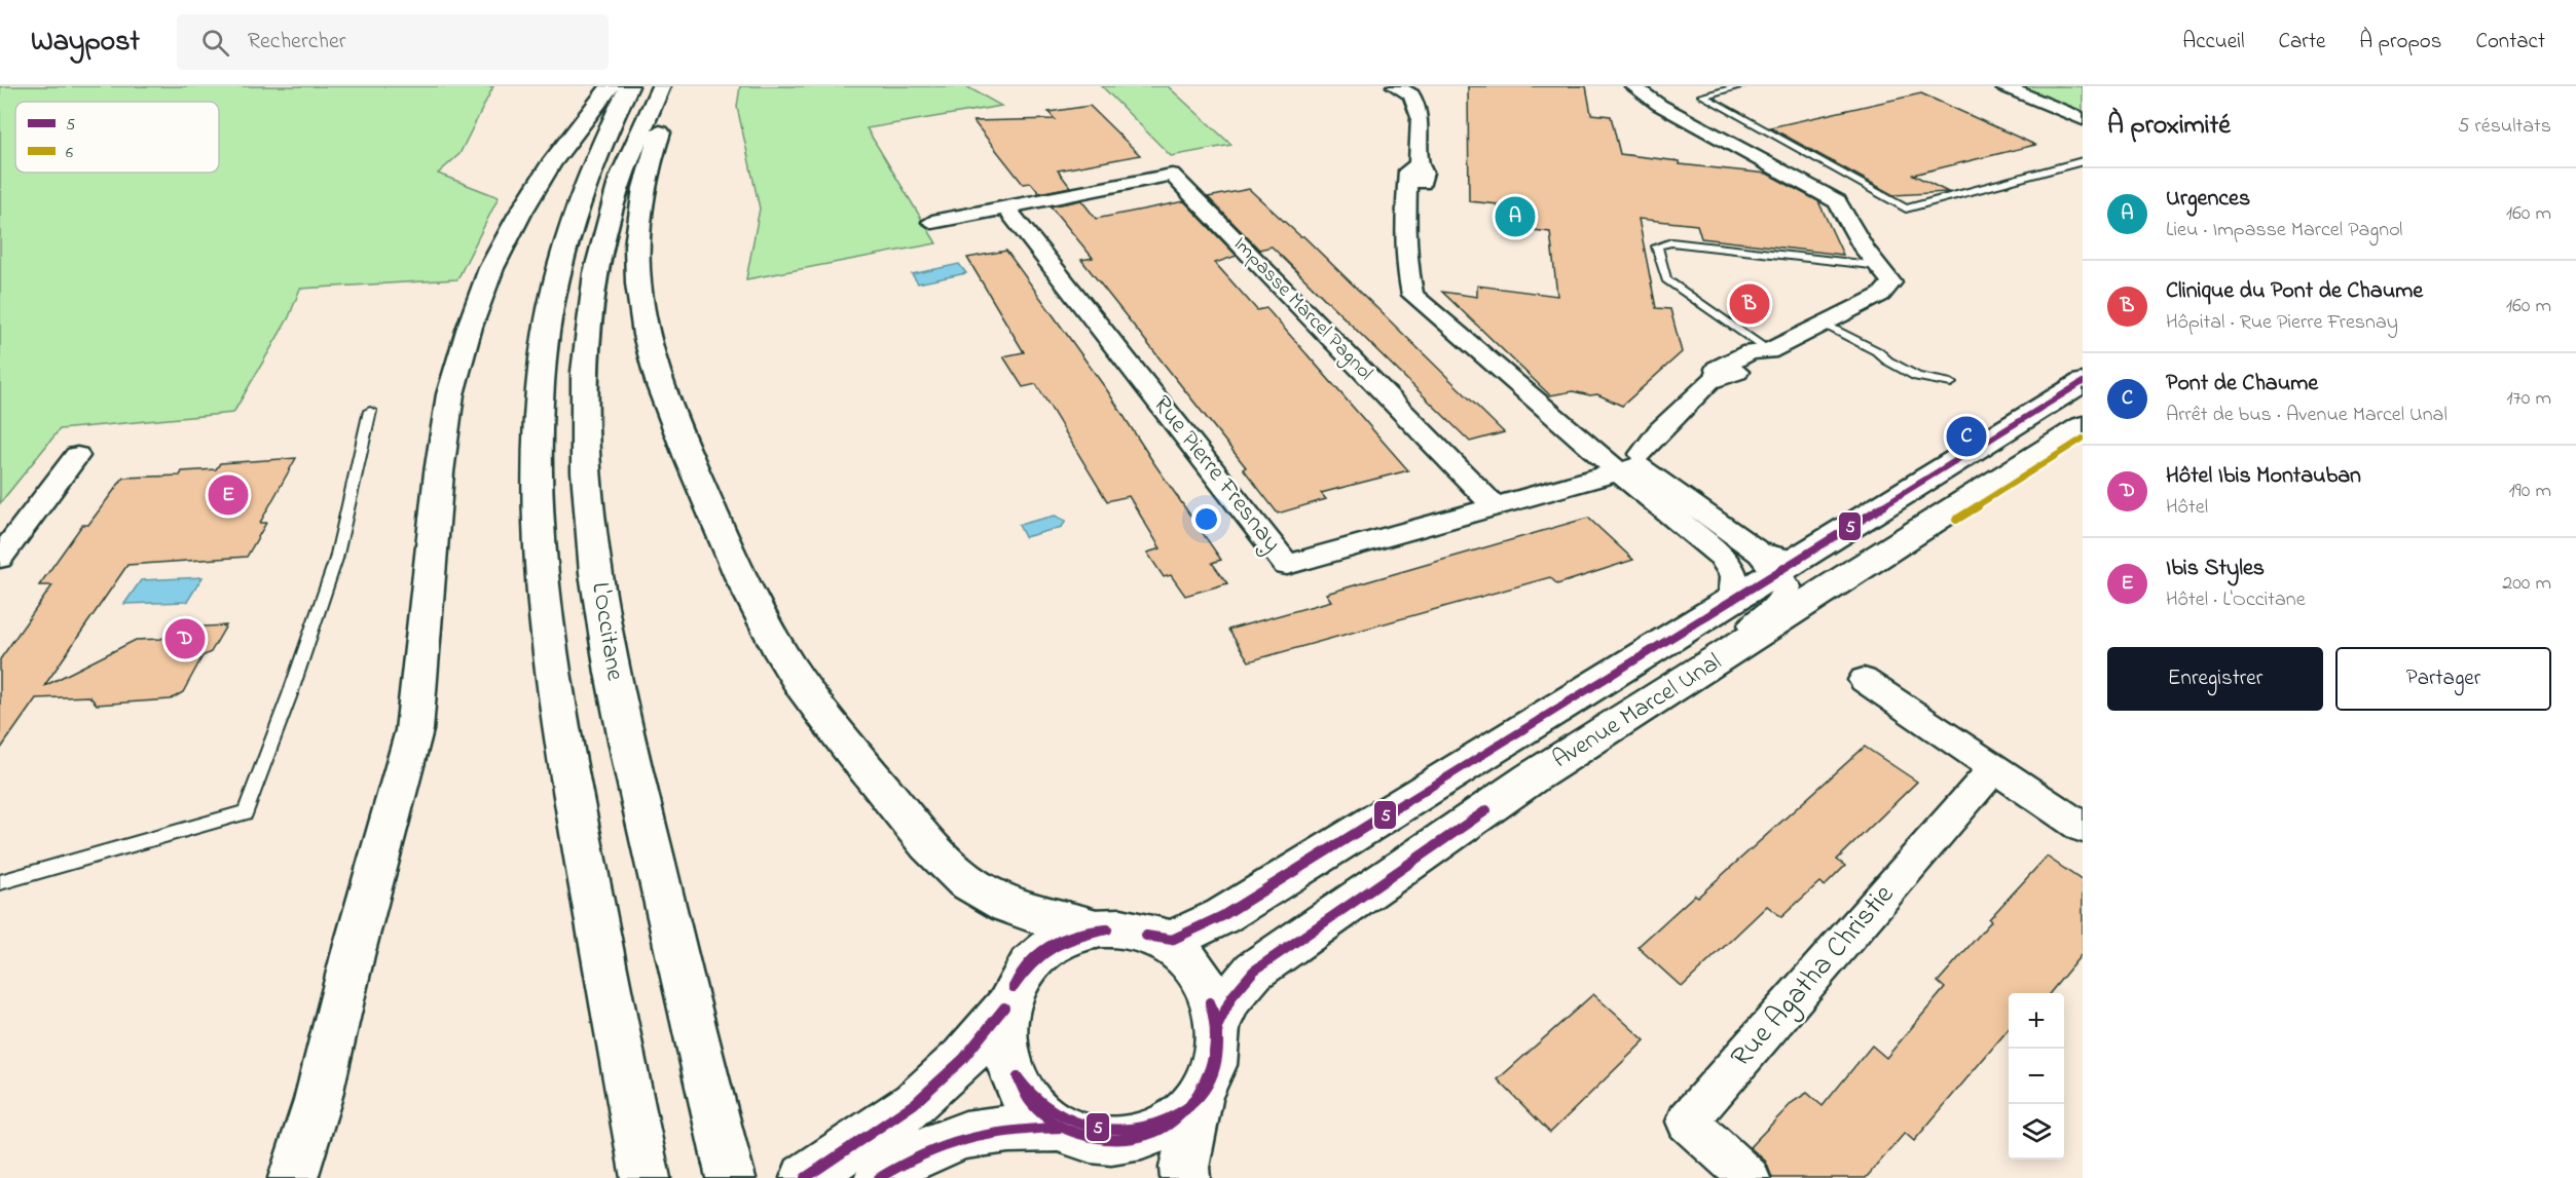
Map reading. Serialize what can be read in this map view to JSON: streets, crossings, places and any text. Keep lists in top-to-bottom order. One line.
{"streets":{"main road":["L'Occitane","Avenue Marcel Unal"],"street":["Impasse Marcel Pagnol","Rue Pierre Fresnay","Rue Agatha Christie"]},"crossings":[["Impasse Marcel Pagnol","Rue Pierre Fresnay"]],"lines":["transit line 5","transit line 6"],"legend":["5","6"],"page":{"header":"Waypost","search":"Rechercher","nav":["Accueil","Carte","À propos","Contact"],"heading":["À proximité","5 résultats"],"list":[{"mark":"A","name":"Urgences","note":"Lieu · Impasse Marcel Pagnol","value":"160 m"},{"mark":"B","name":"Clinique du Pont de Chaume","note":"Hôpital · Rue Pierre Fresnay","value":"160 m"},{"mark":"C","name":"Pont de Chaume","note":"Arrêt de bus · Avenue Marcel Unal","value":"170 m"},{"mark":"D","name":"Hôtel Ibis Montauban","note":"Hôtel","value":"190 m"},{"mark":"E","name":"Ibis Styles","note":"Hôtel · L'Occitane","value":"200 m"}],"pins":["A","B","C","E","D"],"buttons":["Enregistrer","Partager"],"map_buttons":["+","−"]}}
